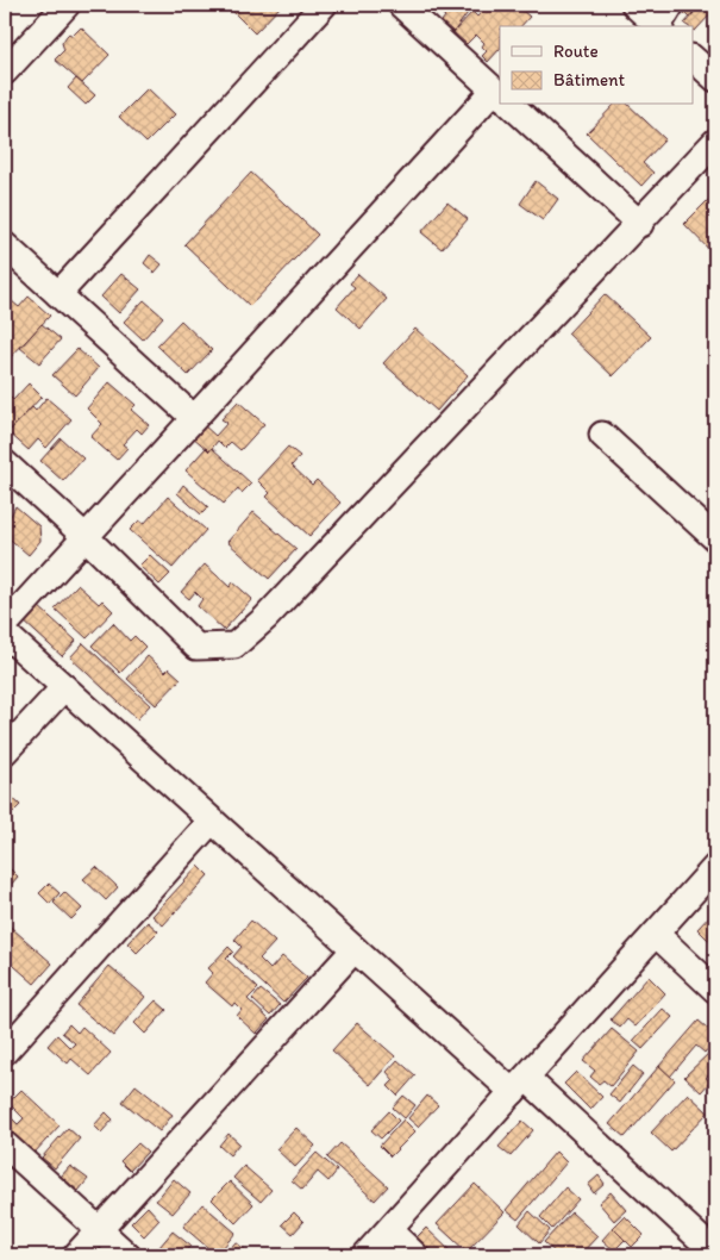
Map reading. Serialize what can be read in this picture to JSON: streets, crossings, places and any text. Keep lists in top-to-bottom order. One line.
{"legend":["Route","Bâtiment"]}
